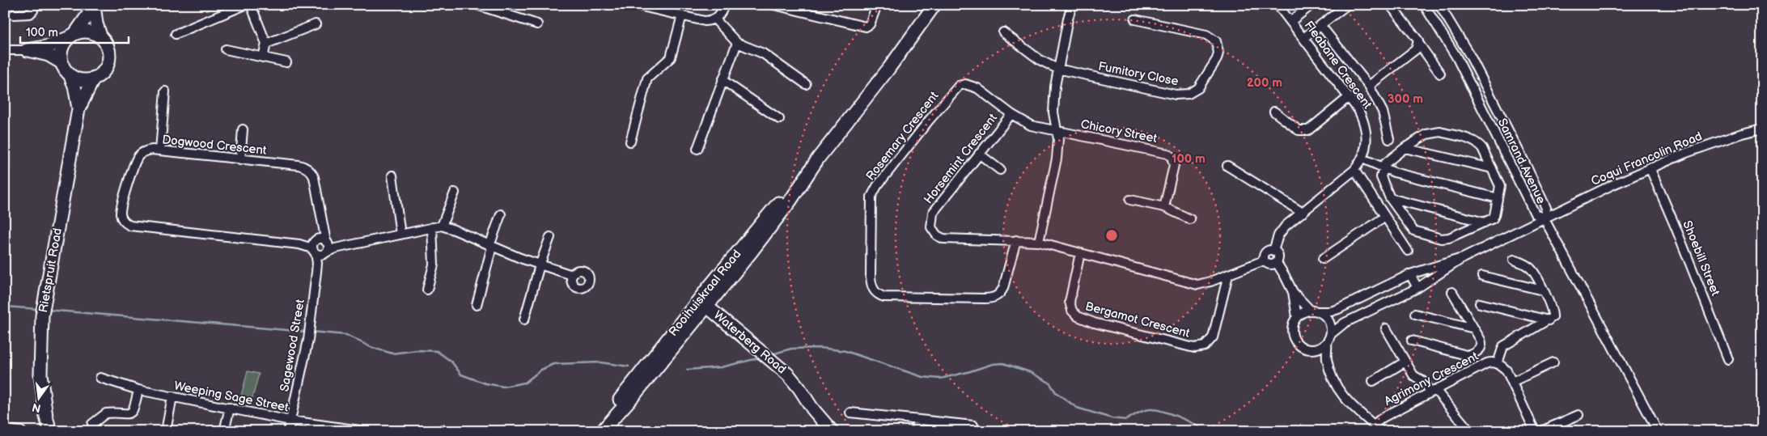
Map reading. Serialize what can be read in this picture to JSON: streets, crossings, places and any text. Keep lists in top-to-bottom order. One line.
{"streets":{"street":["Fleabane Crescent","Fumitory Close","Chicory Street","Rosemary Crescent","Dogwood Crescent","Horsemint Crescent","Coqui Francolin Road","Samrand Avenue","Shoebill Street","Rietspruit Road","Rooihuiskraal Road","Bergamot Crescent","Waterberg Road","Sagewood Street","Agrimony Crescent","Weeping Sage Street"]},"crossings":[["Chicory Street","Rosemary Crescent"],["Chicory Street","Horsemint Crescent"],["Rosemary Crescent","Horsemint Crescent"],["Dogwood Crescent","Sagewood Street"],["Coqui Francolin Road","Samrand Avenue"],["Coqui Francolin Road","Shoebill Street"],["Rooihuiskraal Road","Waterberg Road"],["Sagewood Street","Weeping Sage Street"]],"scale_bar":"100 m","north":"bottom","rings":["200 m","300 m","100 m"]}
